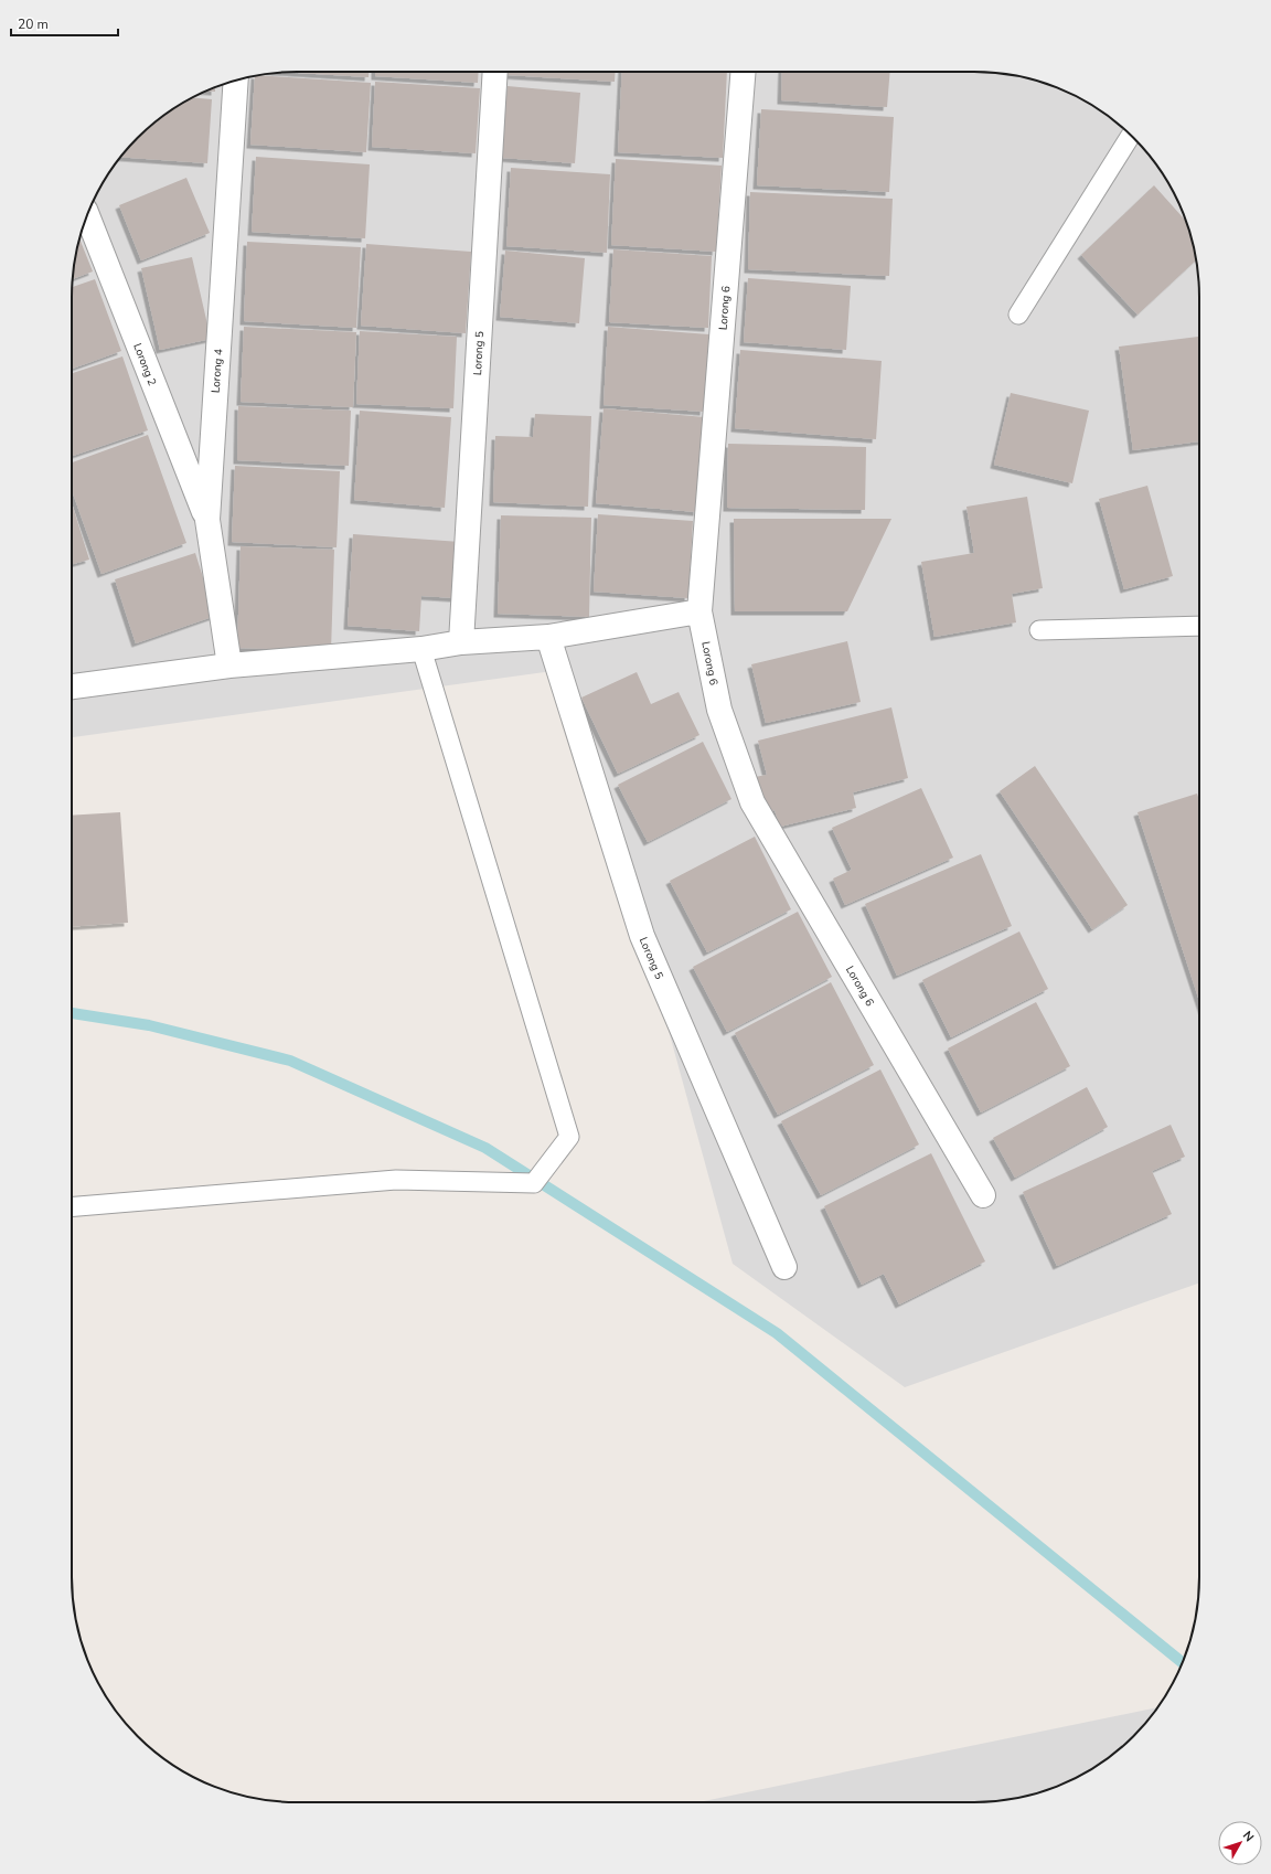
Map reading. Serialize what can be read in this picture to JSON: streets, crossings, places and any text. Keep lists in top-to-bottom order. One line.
{"streets":{"street":["Lorong 6","Lorong 5","Lorong 2","Lorong 4"]},"crossings":[["Lorong 2","Lorong 4"]],"scale_bar":"20 m","north":"top right"}
